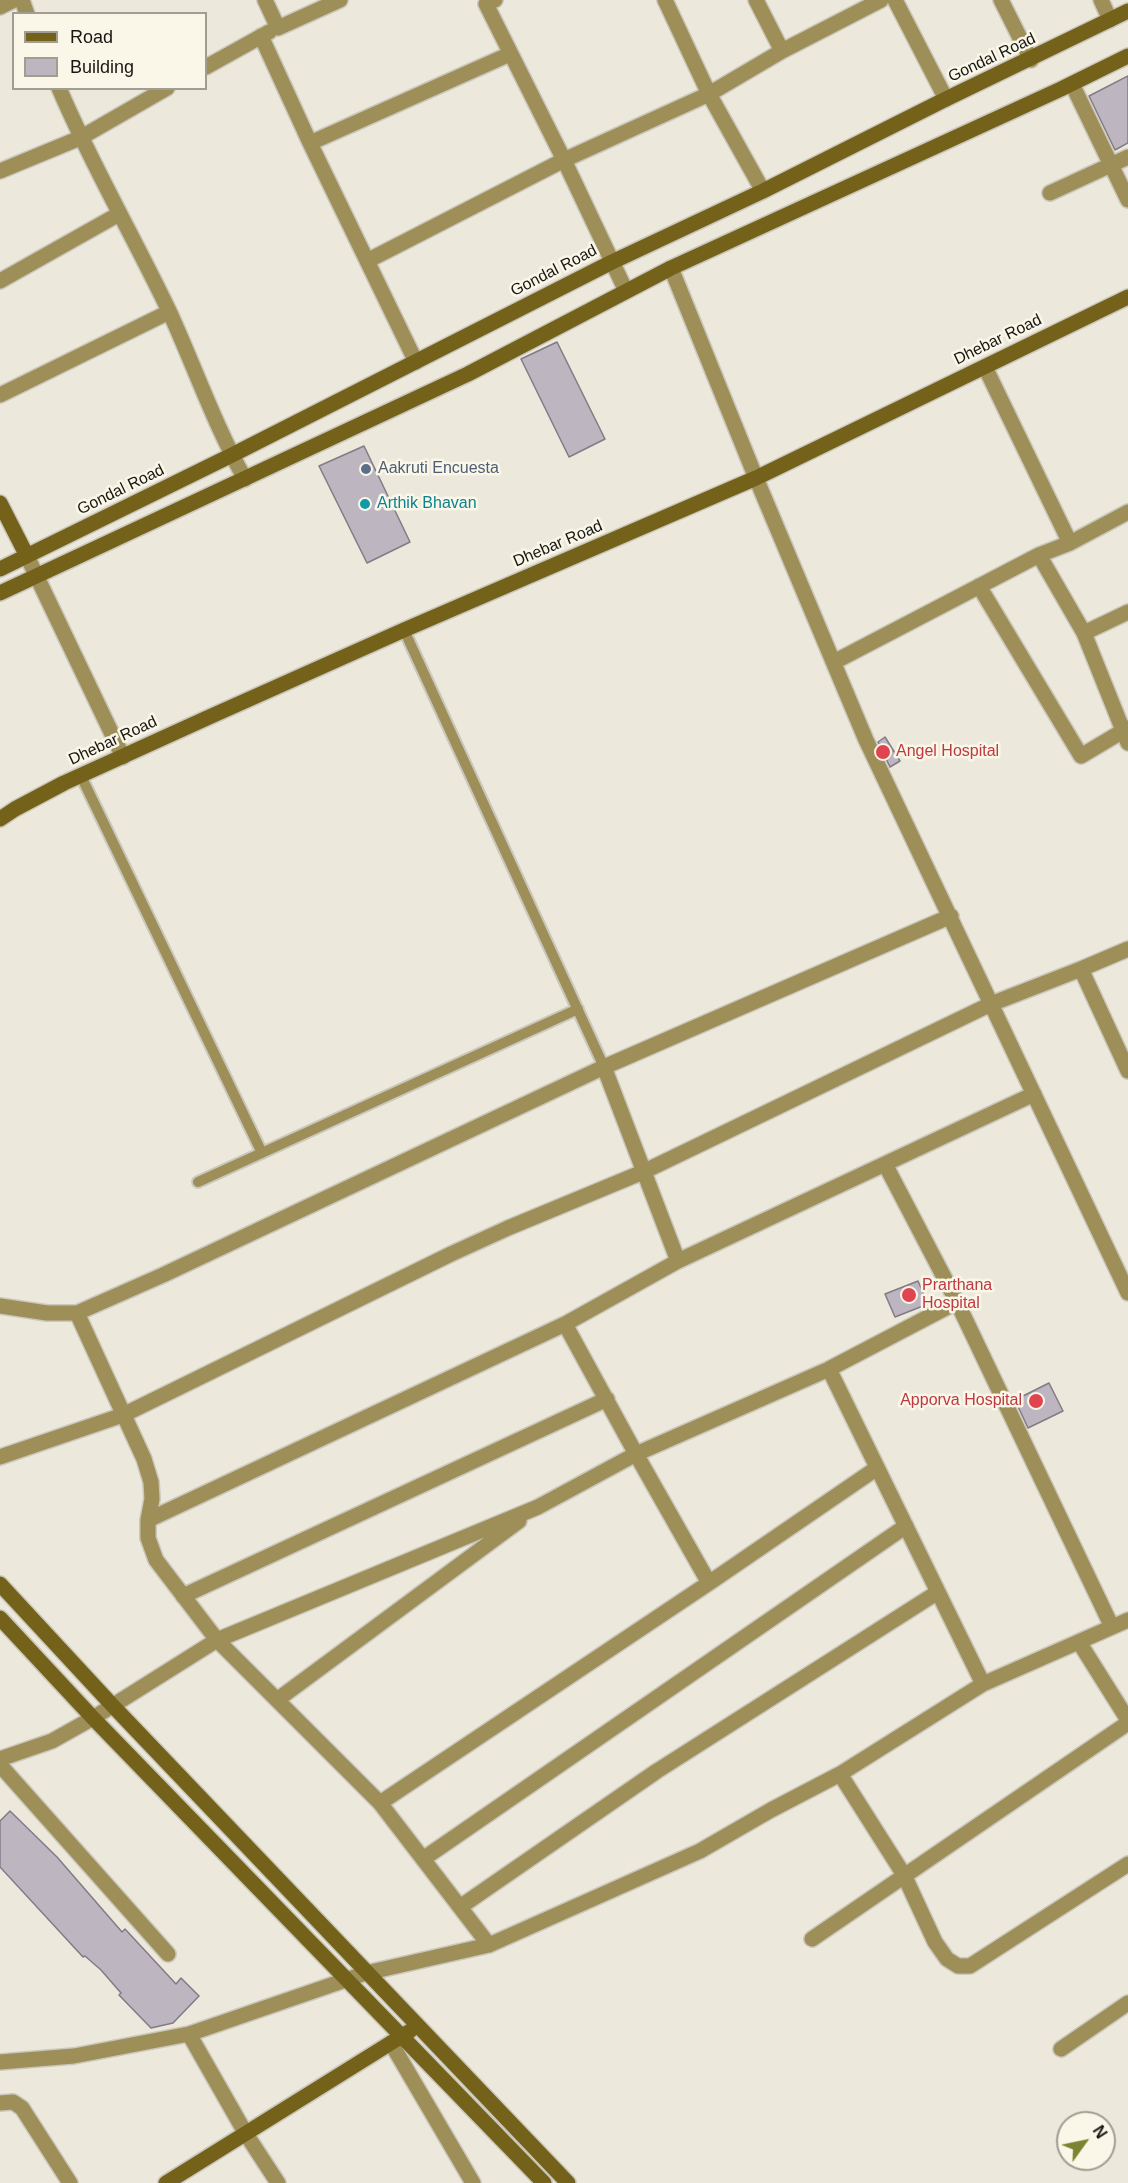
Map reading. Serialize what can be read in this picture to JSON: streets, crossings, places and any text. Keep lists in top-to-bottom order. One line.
{"streets":{"main road":["Gondal Road","Dhebar Road"]},"places":["Aakruti Encuesta","Arthik Bhavan","Angel Hospital","Prarthana Hospital","Apporva Hospital"],"legend":["Road","Building"],"north":"top right"}
